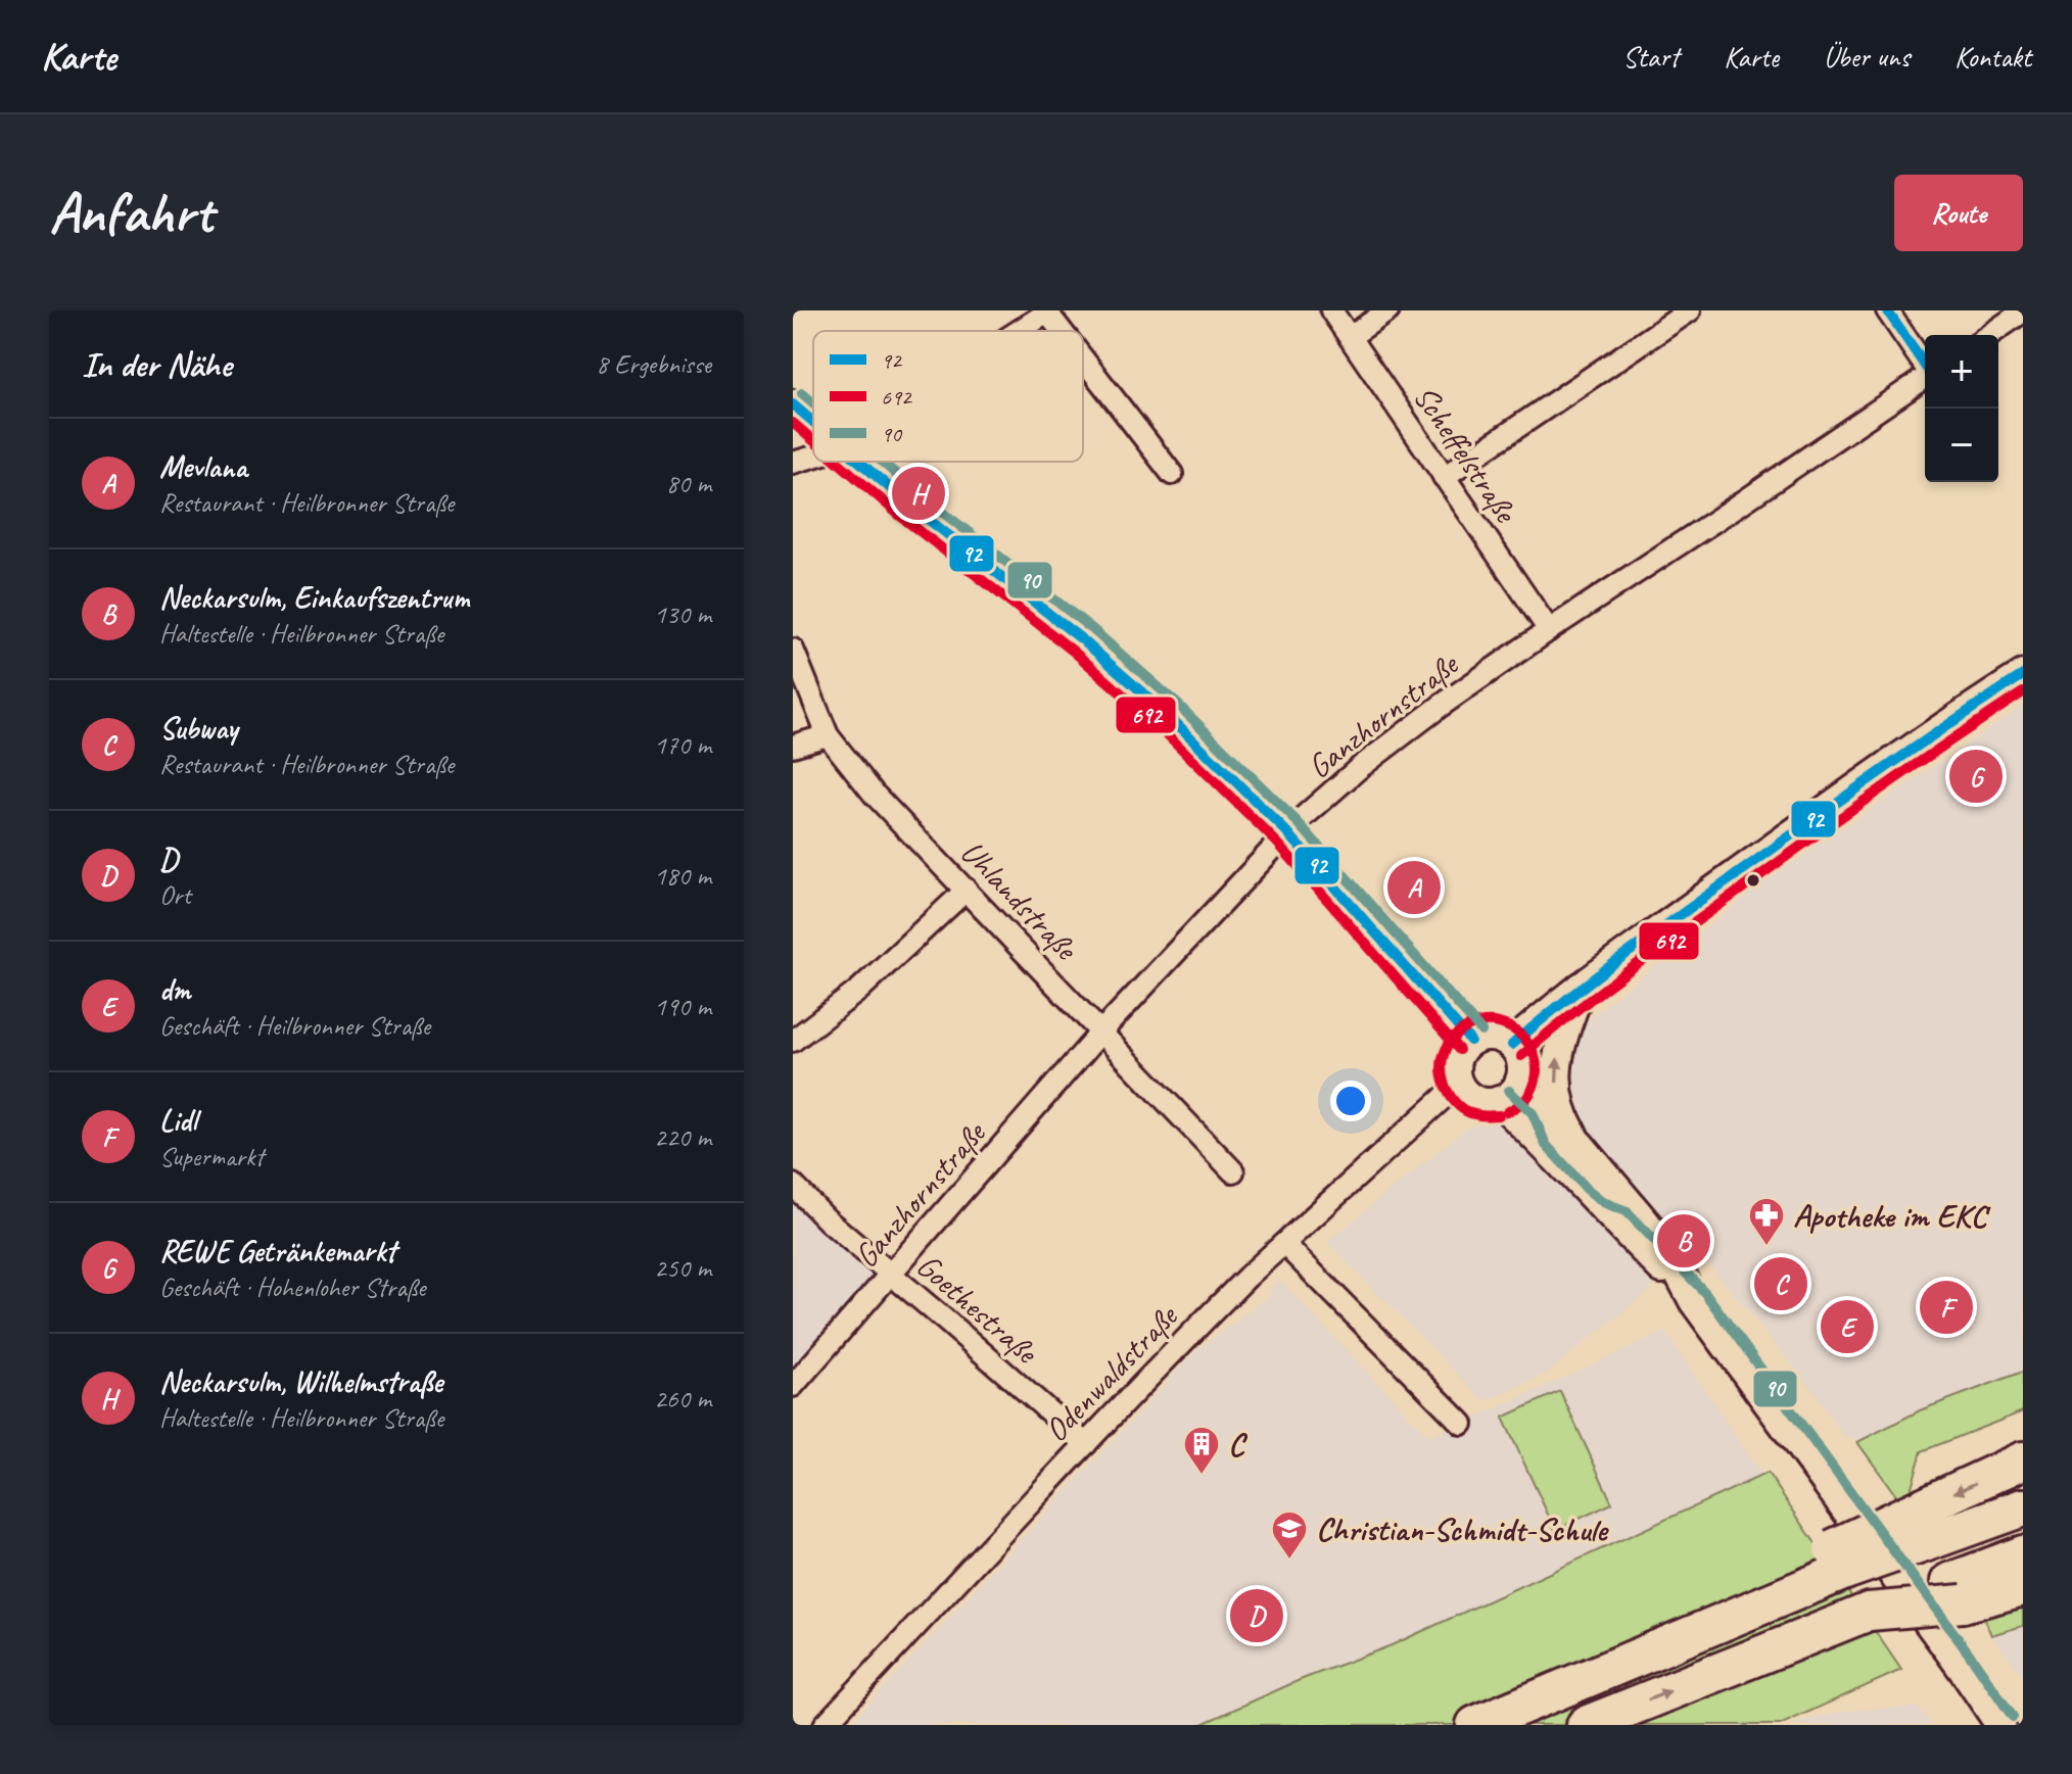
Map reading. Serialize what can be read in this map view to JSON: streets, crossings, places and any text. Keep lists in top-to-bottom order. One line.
{"streets":{"street":["Scheffelstraße","Ganzhornstraße","Uhlandstraße","Goethestraße","Odenwaldstraße"]},"crossings":[["Scheffelstraße","Ganzhornstraße"],["Ganzhornstraße","Uhlandstraße"],["Ganzhornstraße","Goethestraße"],["Goethestraße","Odenwaldstraße"]],"places":{"pharmacy":["Apotheke im EKC"],"building":["C"],"school or university":["Christian-Schmidt-Schule"]},"lines":["transit line 92","transit line 90","transit line 692"],"legend":["92","692","90"],"page":{"header":"Karte","nav":["Start","Karte","Über uns","Kontakt"],"buttons":"Route","title":"Anfahrt","heading":["In der Nähe","8 Ergebnisse"],"map_buttons":["+","−"],"list":[{"mark":"A","name":"Mevlana","note":"Restaurant · Heilbronner Straße","value":"80 m"},{"mark":"B","name":"Neckarsulm, Einkaufszentrum","note":"Haltestelle · Heilbronner Straße","value":"130 m"},{"mark":"C","name":"Subway","note":"Restaurant · Heilbronner Straße","value":"170 m"},{"mark":"D","name":"D","note":"Ort","value":"180 m"},{"mark":"E","name":"dm","note":"Geschäft · Heilbronner Straße","value":"190 m"},{"mark":"F","name":"Lidl","note":"Supermarkt","value":"220 m"},{"mark":"G","name":"REWE Getränkemarkt","note":"Geschäft · Hohenloher Straße","value":"250 m"},{"mark":"H","name":"Neckarsulm, Wilhelmstraße","note":"Haltestelle · Heilbronner Straße","value":"260 m"}],"pins":["H","G","A","B","C","F","E","D"]}}
